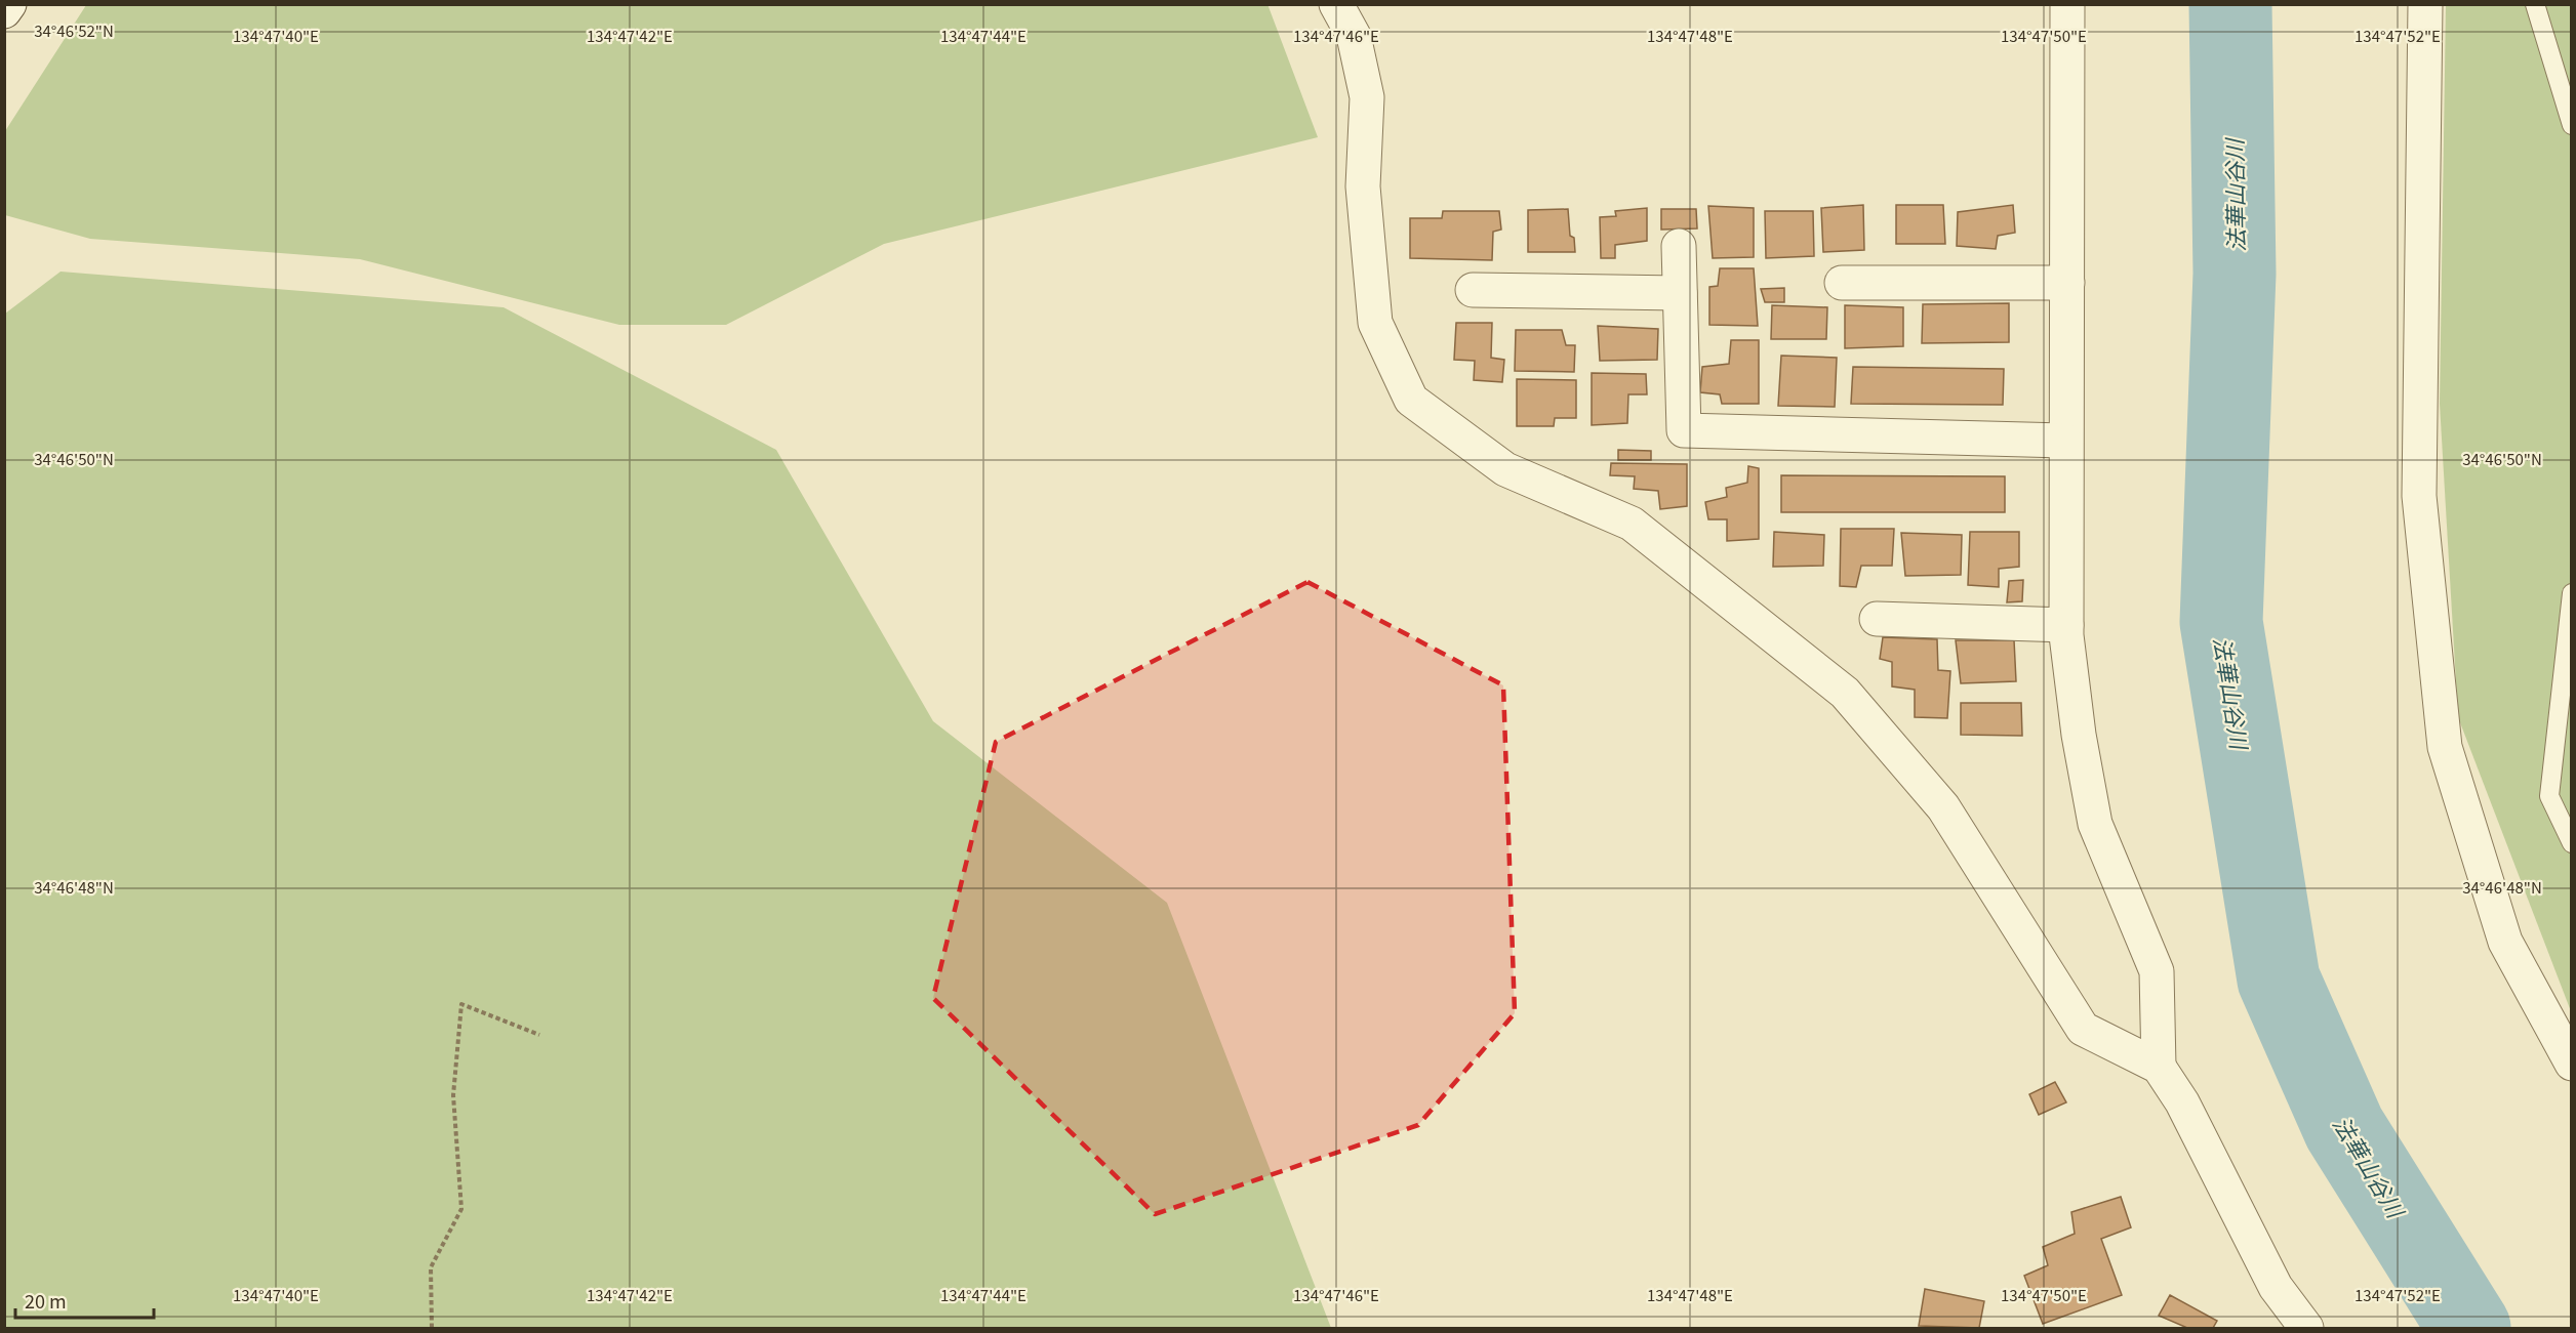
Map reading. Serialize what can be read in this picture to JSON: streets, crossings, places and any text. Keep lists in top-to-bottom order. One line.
{"water":["法華山谷川"],"scale_bar":"20 m","coordinates":["34°46'52\"N","134°47'40\"E","134°47'42\"E","134°47'44\"E","134°47'46\"E","134°47'48\"E","134°47'50\"E","134°47'52\"E","34°46'50\"N","34°46'48\"N"]}
